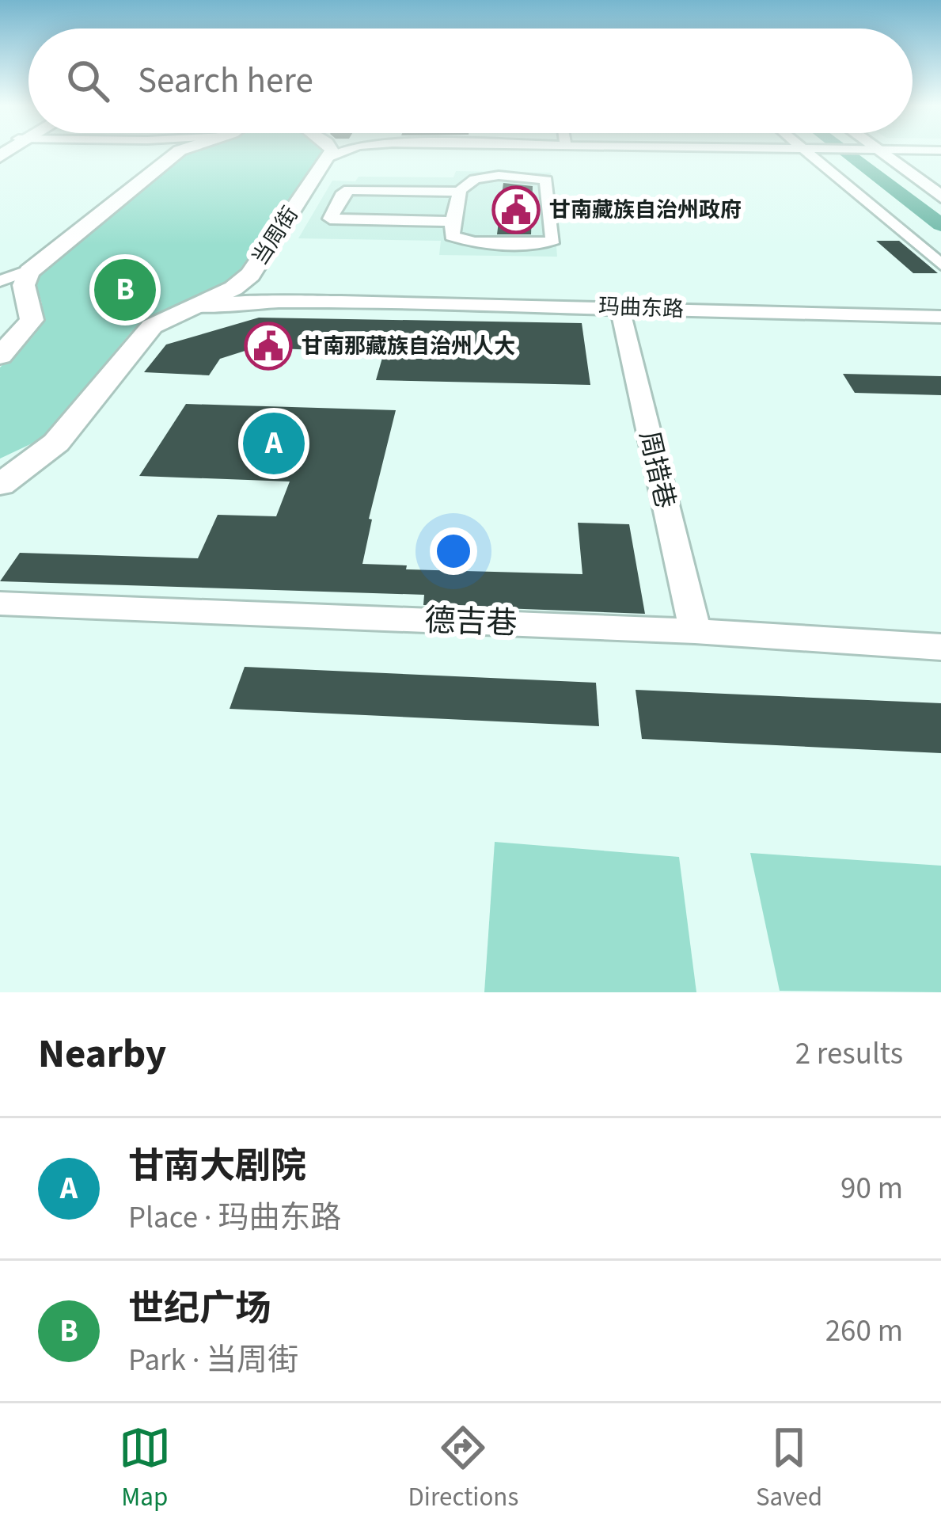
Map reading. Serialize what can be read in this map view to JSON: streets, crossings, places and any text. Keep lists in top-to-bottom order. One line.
{"streets":{"main road":["当周街"],"street":["玛曲东路","周措巷","德吉巷"]},"crossings":[["玛曲东路","周措巷"],["周措巷","德吉巷"]],"places":{"public building":["甘南藏族自治州政府","甘南那藏族自治州人大"]},"page":{"search":"Search here","pins":["B","A"],"heading":["Nearby","2 results"],"list":[{"mark":"A","name":"甘南大剧院","note":"Place · 玛曲东路","value":"90 m"},{"mark":"B","name":"世纪广场","note":"Park · 当周街","value":"260 m"}],"nav":["Map","Directions","Saved"]}}
